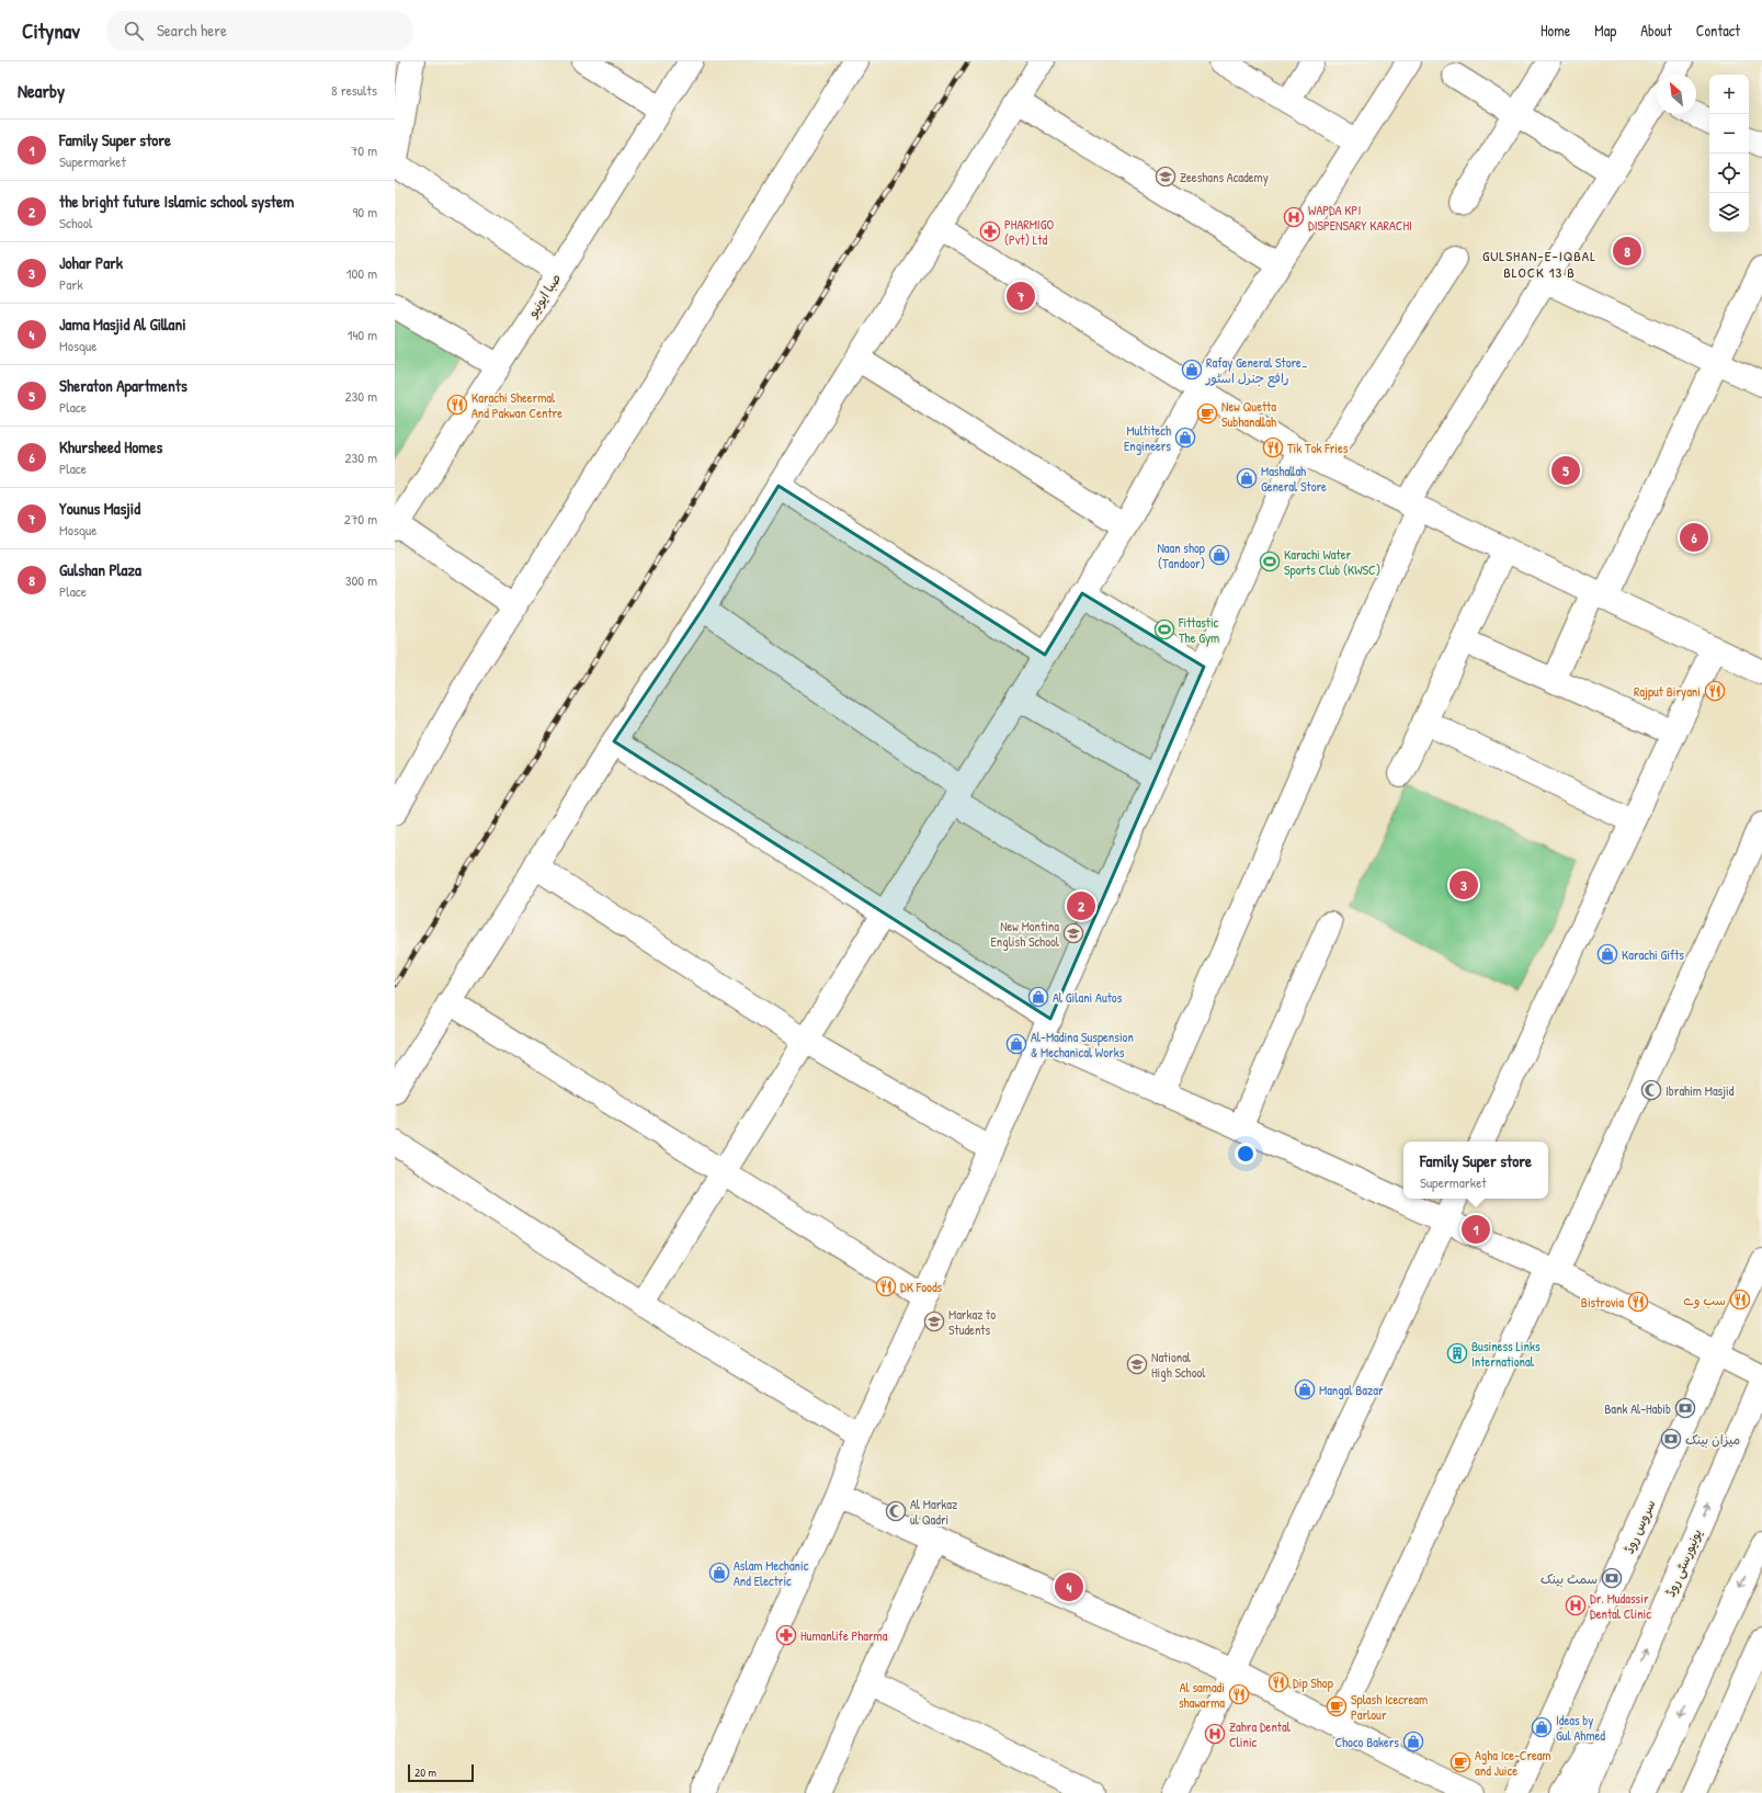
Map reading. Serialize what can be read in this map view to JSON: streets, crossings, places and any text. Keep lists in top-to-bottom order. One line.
{"streets":{"street":["صبا ایونیو","سروس روڈ","یونیورسٹی روڈ"]},"districts":["GULSHAN-E-IQBAL BLOCK 13 B"],"places":{"school or university":["Zeeshans Academy","New Montina English School","Markaz to Students","National High School"],"hospital":["WAPDA KPI DISPENSARY KARACHI","Dr. Mudassir Dental Clinic","Zahra Dental Clinic"],"pharmacy":["PHARMIGO (Pvt) Ltd","Humanlife Pharma"],"shop":["Rafay General Store۔ رافع جنرل اسٹور","Multitech Engineers","Mashallah General Store","Naan shop (Tandoor)","Karachi Gifts","Al Gilani Autos","Al-Madina Suspension & Mechanical Works","Mangal Bazar","Aslam Mechanic And Electric","Ideas by Gul Ahmed","Choco Bakers"],"restaurant":["Karachi Sheermal And Pakwan Centre","Tik Tok Fries","Rajput Biryani","DK Foods","سب وے","Bistrovia","Dip Shop","Al samadi shawarma"],"cafe":["New Quetta Subhanallah","Splash Icecream Parlour","Agha Ice-Cream and Juice"],"sports":["Karachi Water Sports Club (KWSC)","Fittastic The Gym"],"mosque":["Ibrahim Masjid","Al Markaz ul Qadri"],"building":["Business Links International"],"bank":["Bank Al-Habib","میزان بینک","سمٹ بینک"]},"scale_bar":"20 m","north":"top left","page":{"header":"Citynav","search":"Search here","nav":["Home","Map","About","Contact"],"heading":["Nearby","8 results"],"map_buttons":["+","−"],"list":[{"mark":"1","name":"Family Super store","note":"Supermarket","value":"70 m"},{"mark":"2","name":"the bright future Islamic school system","note":"School","value":"90 m"},{"mark":"3","name":"Johar Park","note":"Park","value":"100 m"},{"mark":"4","name":"Jama Masjid Al Gillani","note":"Mosque","value":"140 m"},{"mark":"5","name":"Sheraton Apartments","note":"Place","value":"230 m"},{"mark":"6","name":"Khursheed Homes","note":"Place","value":"230 m"},{"mark":"7","name":"Younus Masjid","note":"Mosque","value":"270 m"},{"mark":"8","name":"Gulshan Plaza","note":"Place","value":"300 m"}],"pins":["8","7","5","6","3","2","1","4"],"popup":["Family Super store","Supermarket"],"scale":"20 m"}}
